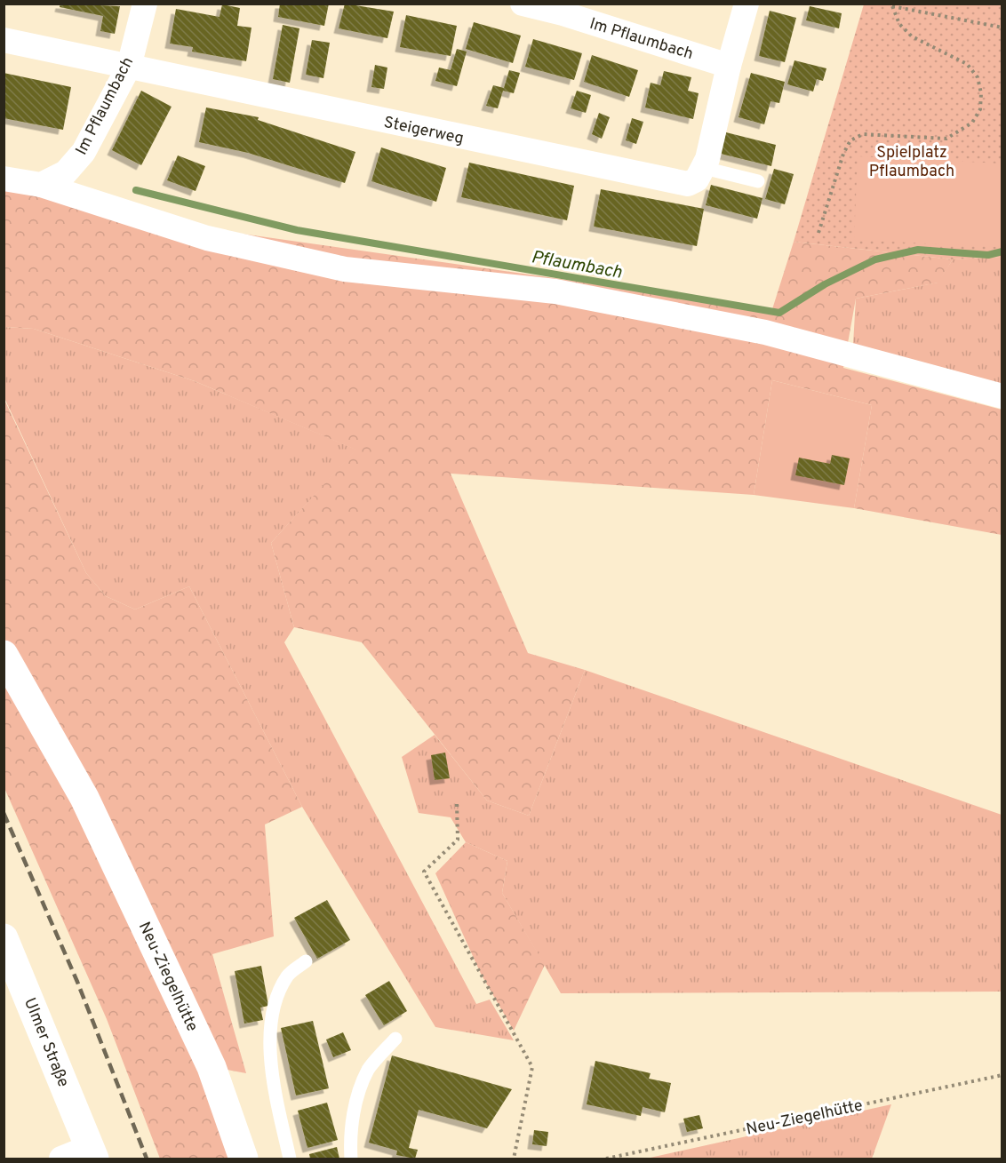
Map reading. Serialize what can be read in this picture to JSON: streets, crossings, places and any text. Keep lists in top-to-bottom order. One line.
{"streets":{"street":["Im Pflaumbach","Steigerweg","Neu-Ziegelhütte","Ulmer Straße"]},"crossings":[["Im Pflaumbach","Steigerweg"]],"water":["Pflaumbach"],"parks":["Spielplatz Pflaumbach"]}
